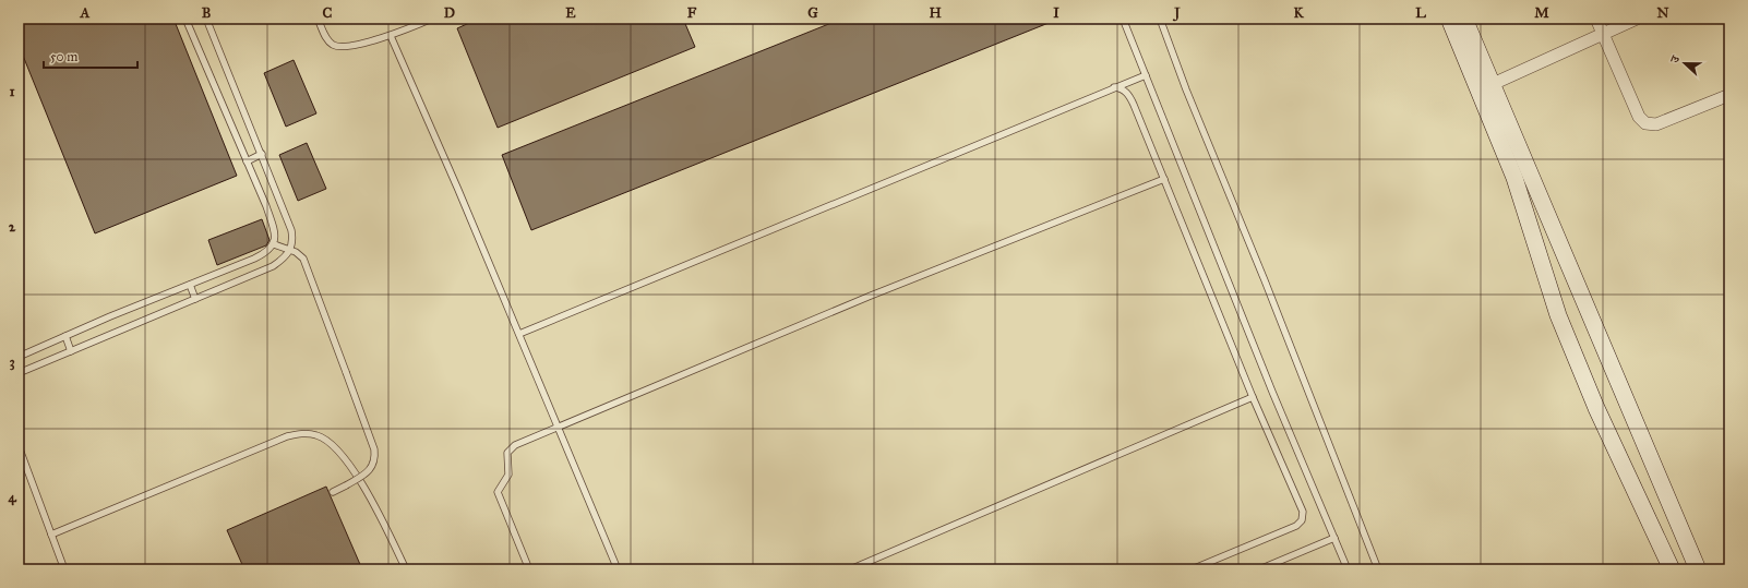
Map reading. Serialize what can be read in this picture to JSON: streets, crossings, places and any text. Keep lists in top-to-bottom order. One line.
{"scale_bar":"50 m","north":"left","grid":{"columns":["A","B","C","D","E","F","G","H","I","J","K","L","M","N"],"rows":["1","2","3","4"]}}
